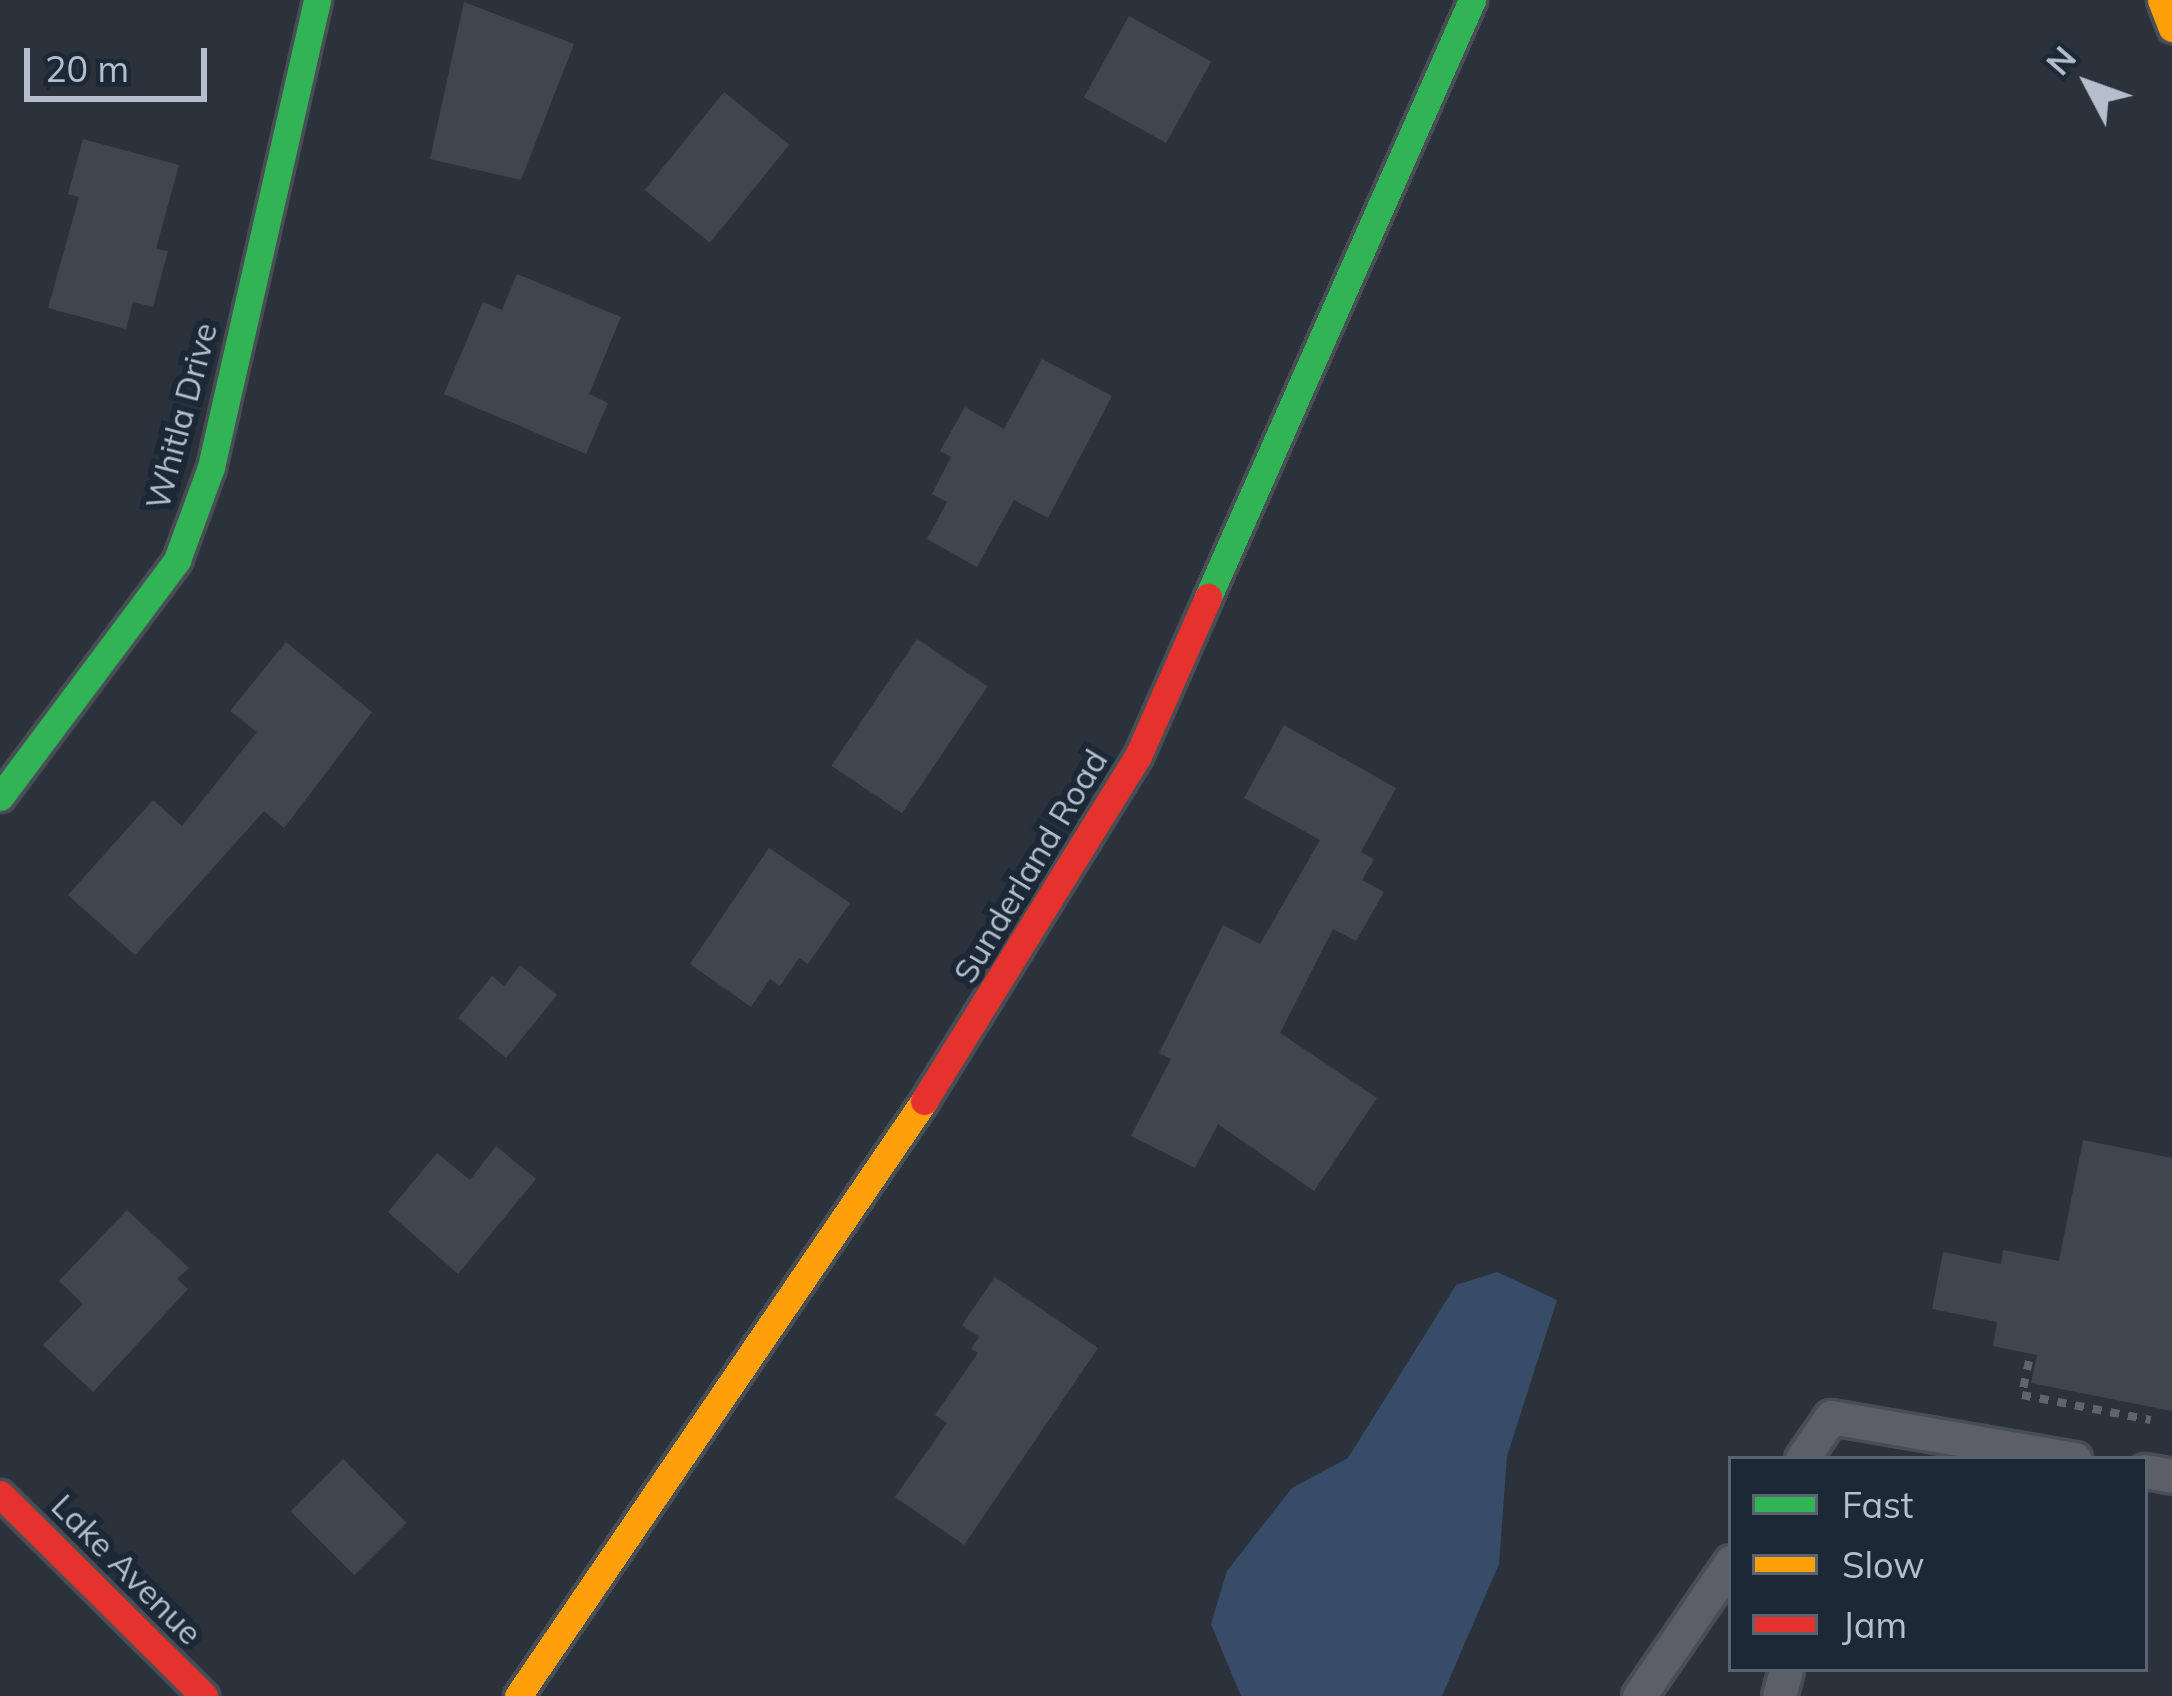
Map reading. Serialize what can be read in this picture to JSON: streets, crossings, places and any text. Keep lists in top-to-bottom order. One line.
{"streets":{"main road":["Whitla Drive","Sunderland Road","Lake Avenue"]},"legend":["Fast","Slow","Jam"],"scale_bar":"20 m","north":"top left"}
